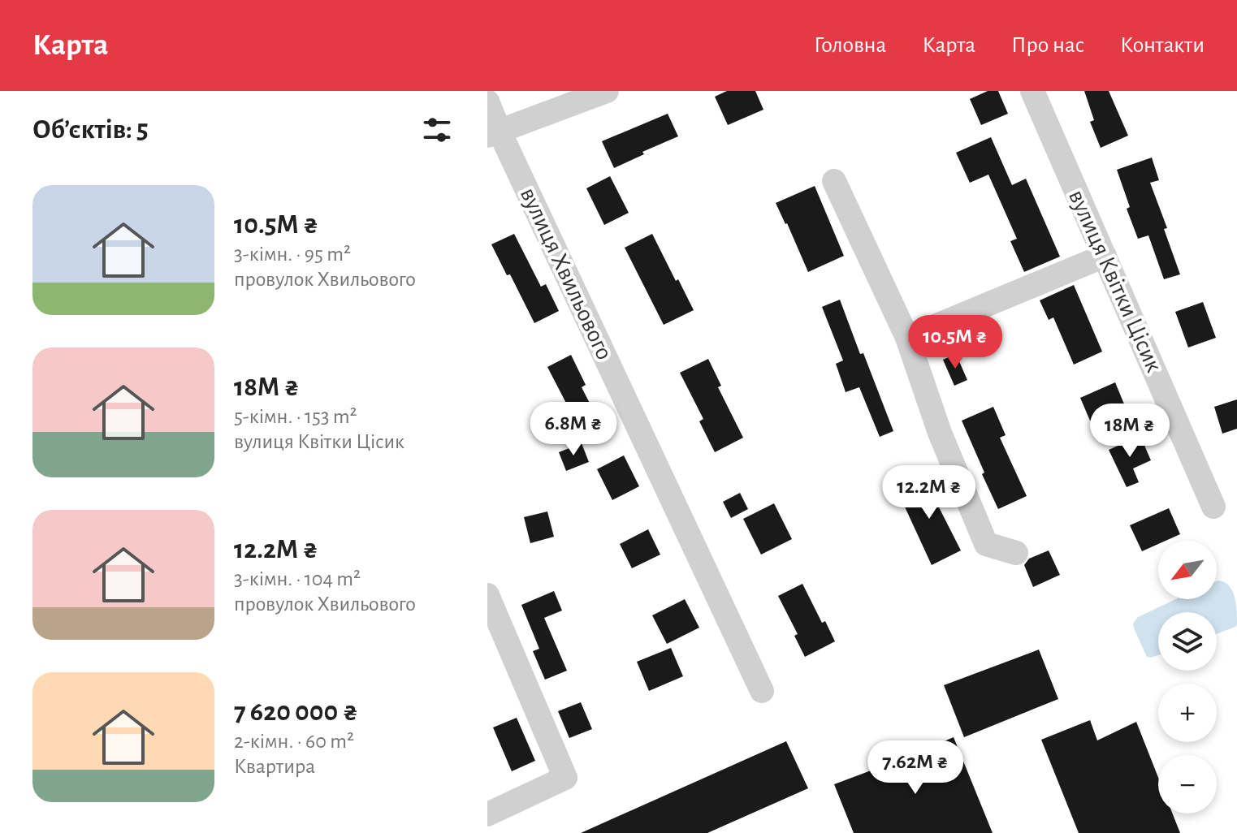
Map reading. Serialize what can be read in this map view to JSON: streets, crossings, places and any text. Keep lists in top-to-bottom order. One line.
{"streets":{"street":["вулиця Хвильового","вулиця Квітки Цісик"]},"north":"bottom left","page":{"header":"Карта","nav":["Головна","Карта","Про нас","Контакти"],"heading":"Об’єктів: 5","list":[{"name":"10.5M ₴","note":"3-кімн. · 95 m² · провулок Хвильового"},{"name":"18M ₴","note":"5-кімн. · 153 m² · вулиця Квітки Цісик"},{"name":"12.2M ₴","note":"3-кімн. · 104 m² · провулок Хвильового"},{"name":"7 620 000 ₴","note":"2-кімн. · 60 m² · Квартира"}],"price":["10.5M ₴","6.8M ₴","18M ₴","12.2M ₴","7.62M ₴"],"map_buttons":["+","−"]}}
